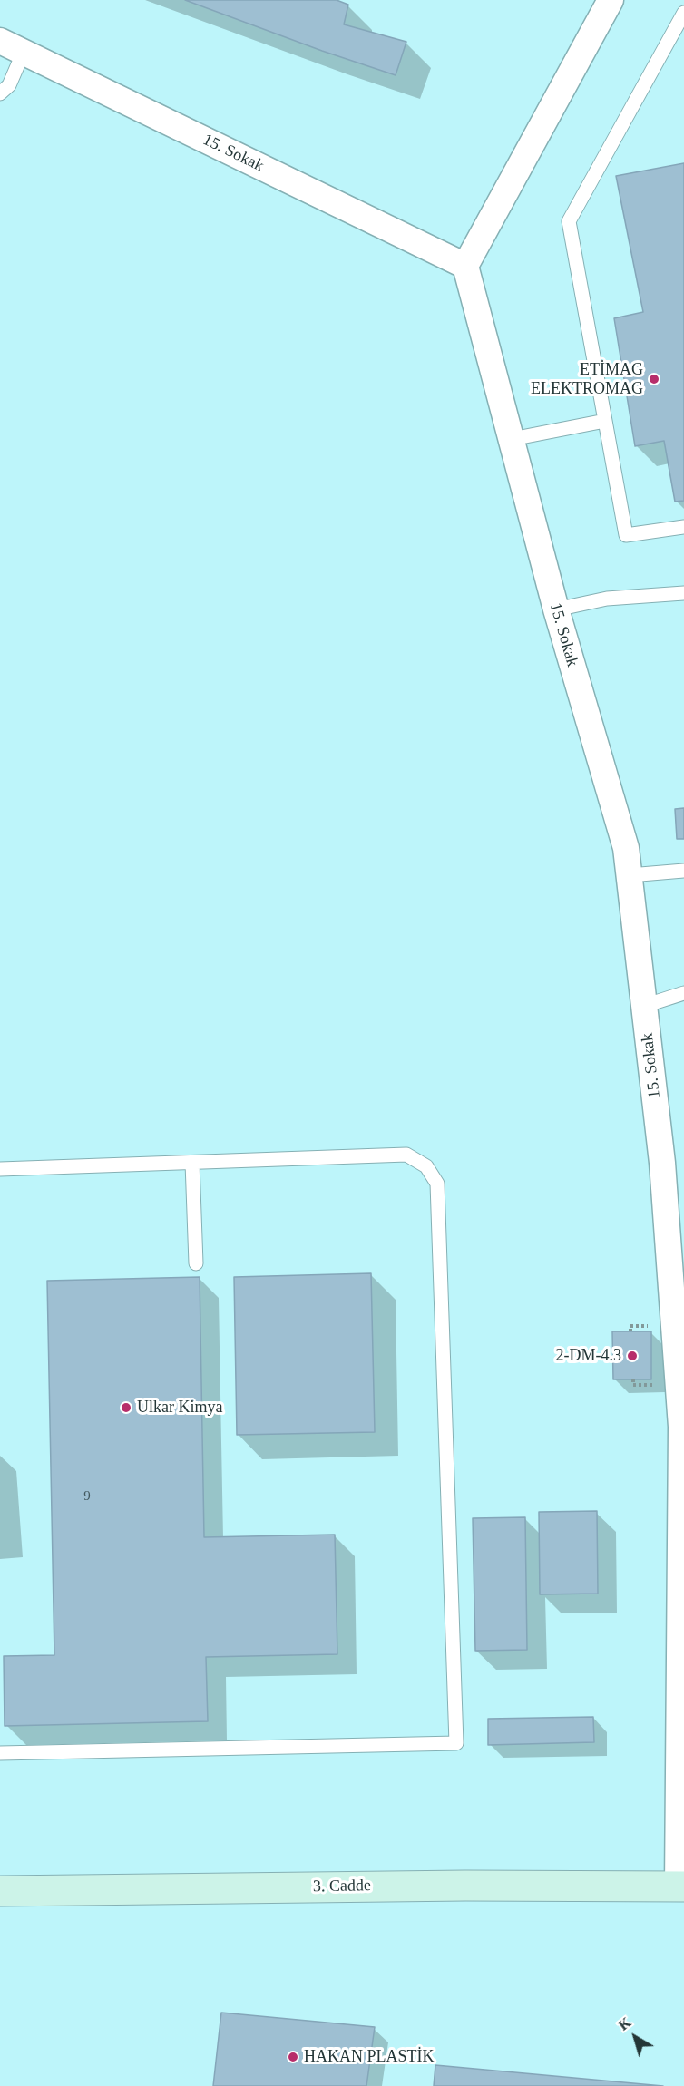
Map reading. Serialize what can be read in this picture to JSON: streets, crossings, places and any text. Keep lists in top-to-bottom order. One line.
{"streets":{"street":["15. Sokak","3. Cadde"]},"crossings":[["15. Sokak","3. Cadde"]],"places":["ETİMAG ELEKTROMAG","2-DM-4.3","Ulkar Kimya","HAKAN PLASTİK"],"house_numbers":["9"],"north":"top left"}
